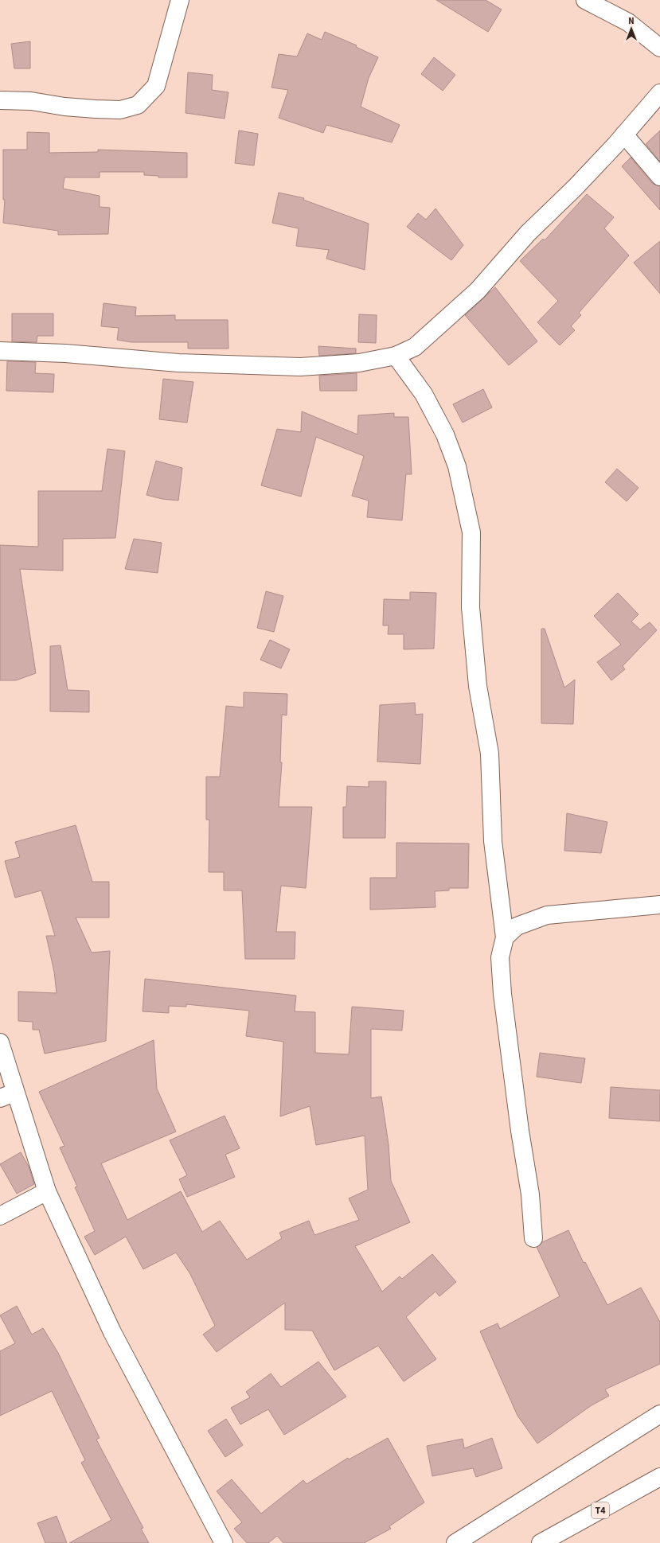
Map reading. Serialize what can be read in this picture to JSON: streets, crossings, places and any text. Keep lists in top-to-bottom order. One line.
{"streets":{"main road":["T4"]},"north":"top"}
